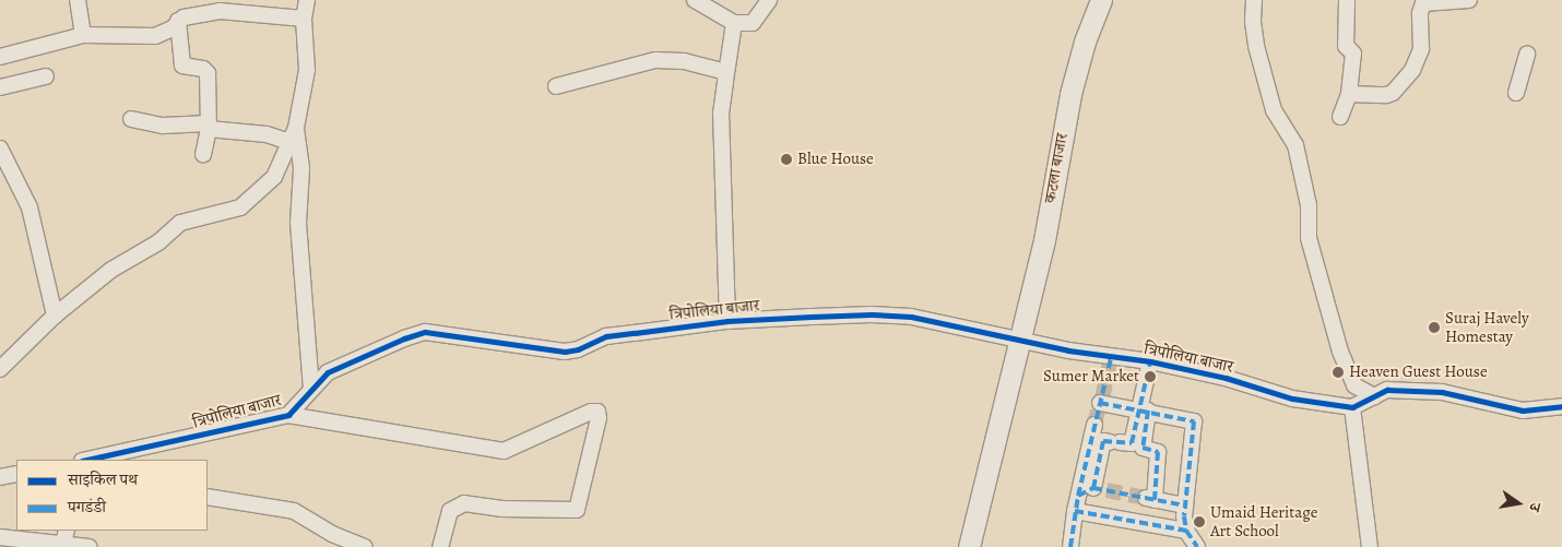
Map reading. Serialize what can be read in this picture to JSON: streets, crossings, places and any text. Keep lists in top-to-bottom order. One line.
{"streets":{"street":["कटला बाजार","त्रिपोलिया बाजार"]},"crossings":[["कटला बाजार","त्रिपोलिया बाजार"]],"places":["Blue House","Suraj Havely Homestay","Heaven Guest House","Sumer Market","Umaid Heritage Art School"],"legend":["साइकिल पथ","पगडंडी"],"north":"right"}
